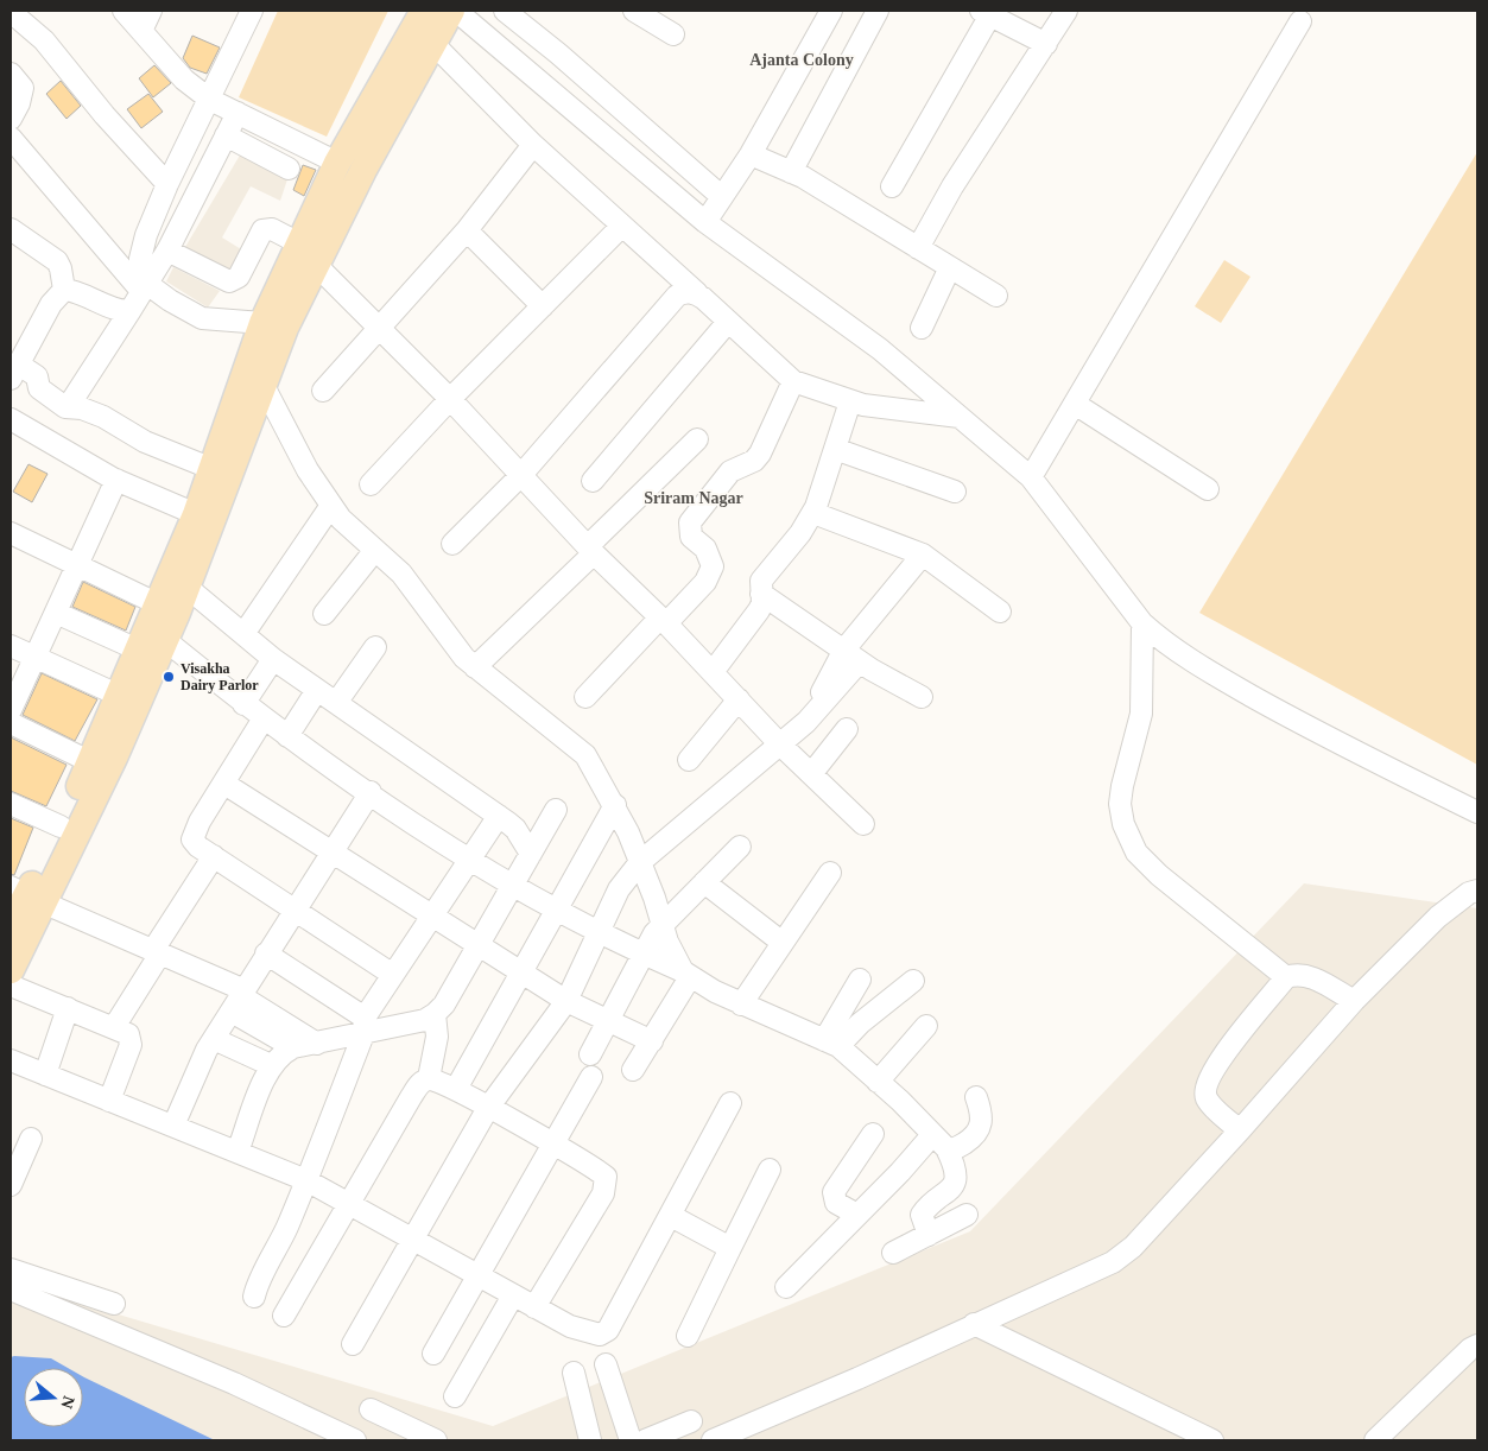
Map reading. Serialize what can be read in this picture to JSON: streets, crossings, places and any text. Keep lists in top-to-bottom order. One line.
{"districts":["Ajanta Colony","Sriram Nagar"],"places":["Visakha Dairy Parlor"],"north":"right"}
